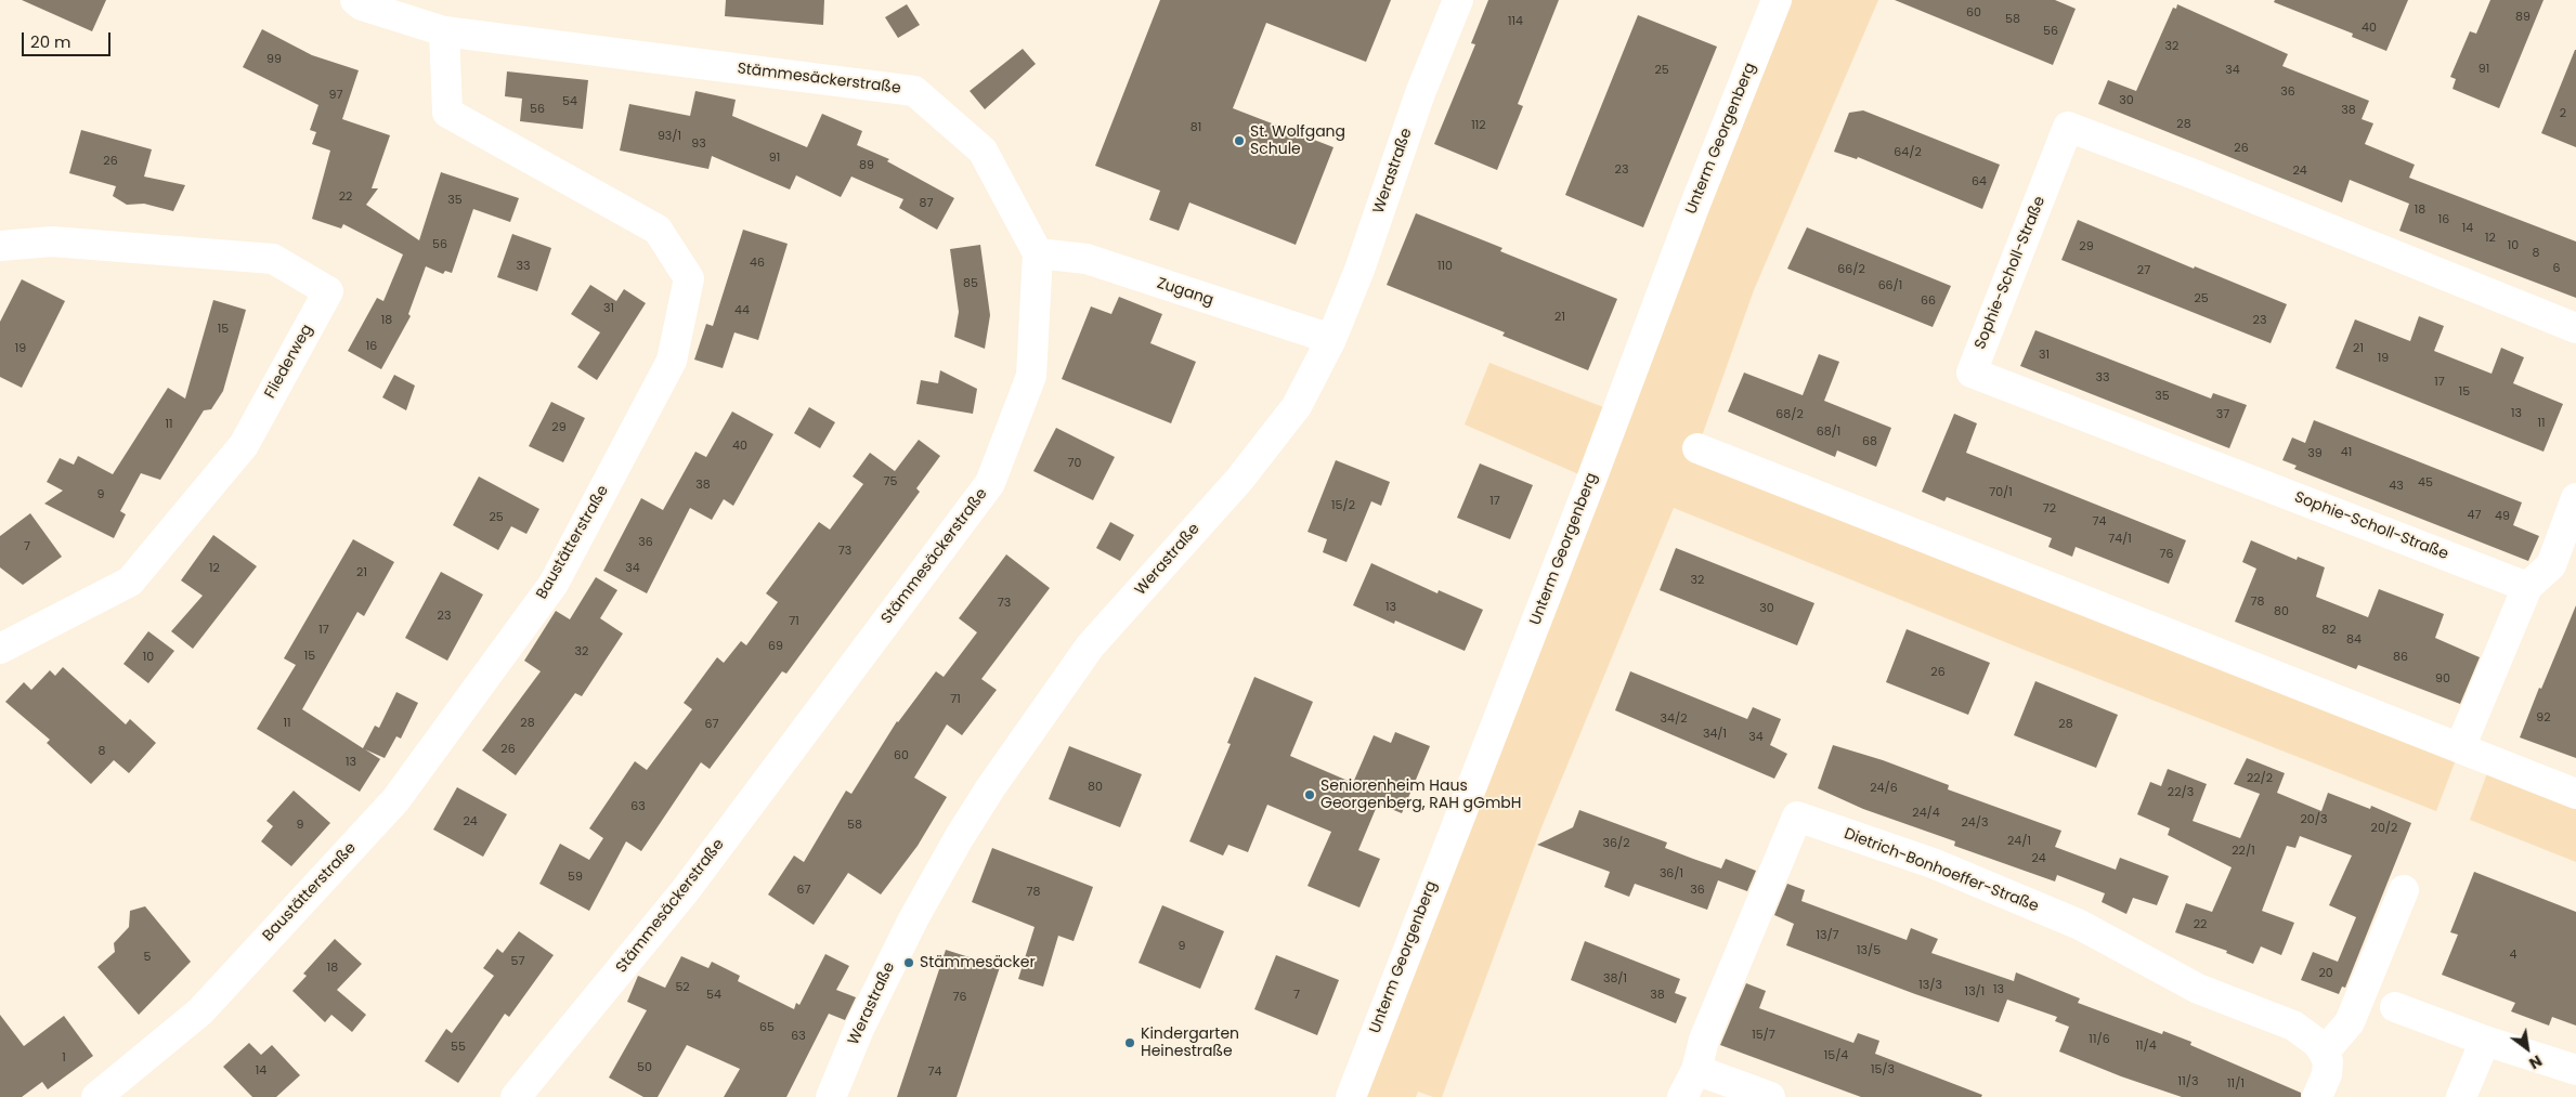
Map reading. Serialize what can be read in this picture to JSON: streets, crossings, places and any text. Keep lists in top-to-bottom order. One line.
{"streets":{"street":["Stämmesäckerstraße","Unterm Georgenberg","Werastraße","Sophie-Scholl-Straße","Zugang","Fliederweg","Baustätterstraße","Dietrich-Bonhoeffer-Straße"]},"crossings":[["Stämmesäckerstraße","Zugang"],["Stämmesäckerstraße","Baustätterstraße"],["Werastraße","Zugang"]],"places":["St. Wolfgang Schule","Seniorenheim Haus Georgenberg, RAH gGmbH","Stämmesäcker","Kindergarten Heinestraße"],"house_numbers":["60","89","58","114","40","56","32","99","91","25","34","36","97","30","54","56","38","2","28","112","81","93/1","93","26","64/2","91","26","89","23","24","64","22","35","87","18","16","14","12","56","10","29","8","46","33","110","6","66/2","27","85","66/1","25","66","31","44","21","18","23","15","16","19","21","31","19","33","17","15","35","13","68/2","37","11","11","29","68/1","68","40","41","39","70","75","45","38","43","70/1","9","17","15/2","72","47","49","25","74","74/1","36","7","73","76","12","34","21","32","78","73","13","30","80","23","71","17","82","84","69","32","15","10","86","26","90","71","92","34/2","11","28","67","28","34/1","34","26","8","60","13","22/2","80","24/6","22/3","63","24/4","20/3","24","24/3","9","58","20/2","24/1","36/2","22/1","24","36/1","59","67","36","78","22","13/7","9","13/5","4","5","57","18","20","38/1","13/3","52","13","13/1","54","7","38","76","65","15/7","63","11/6","11/4","55","15/4","1","50","15/3","14","74","11/3","11/1"],"scale_bar":"20 m","north":"bottom right"}
